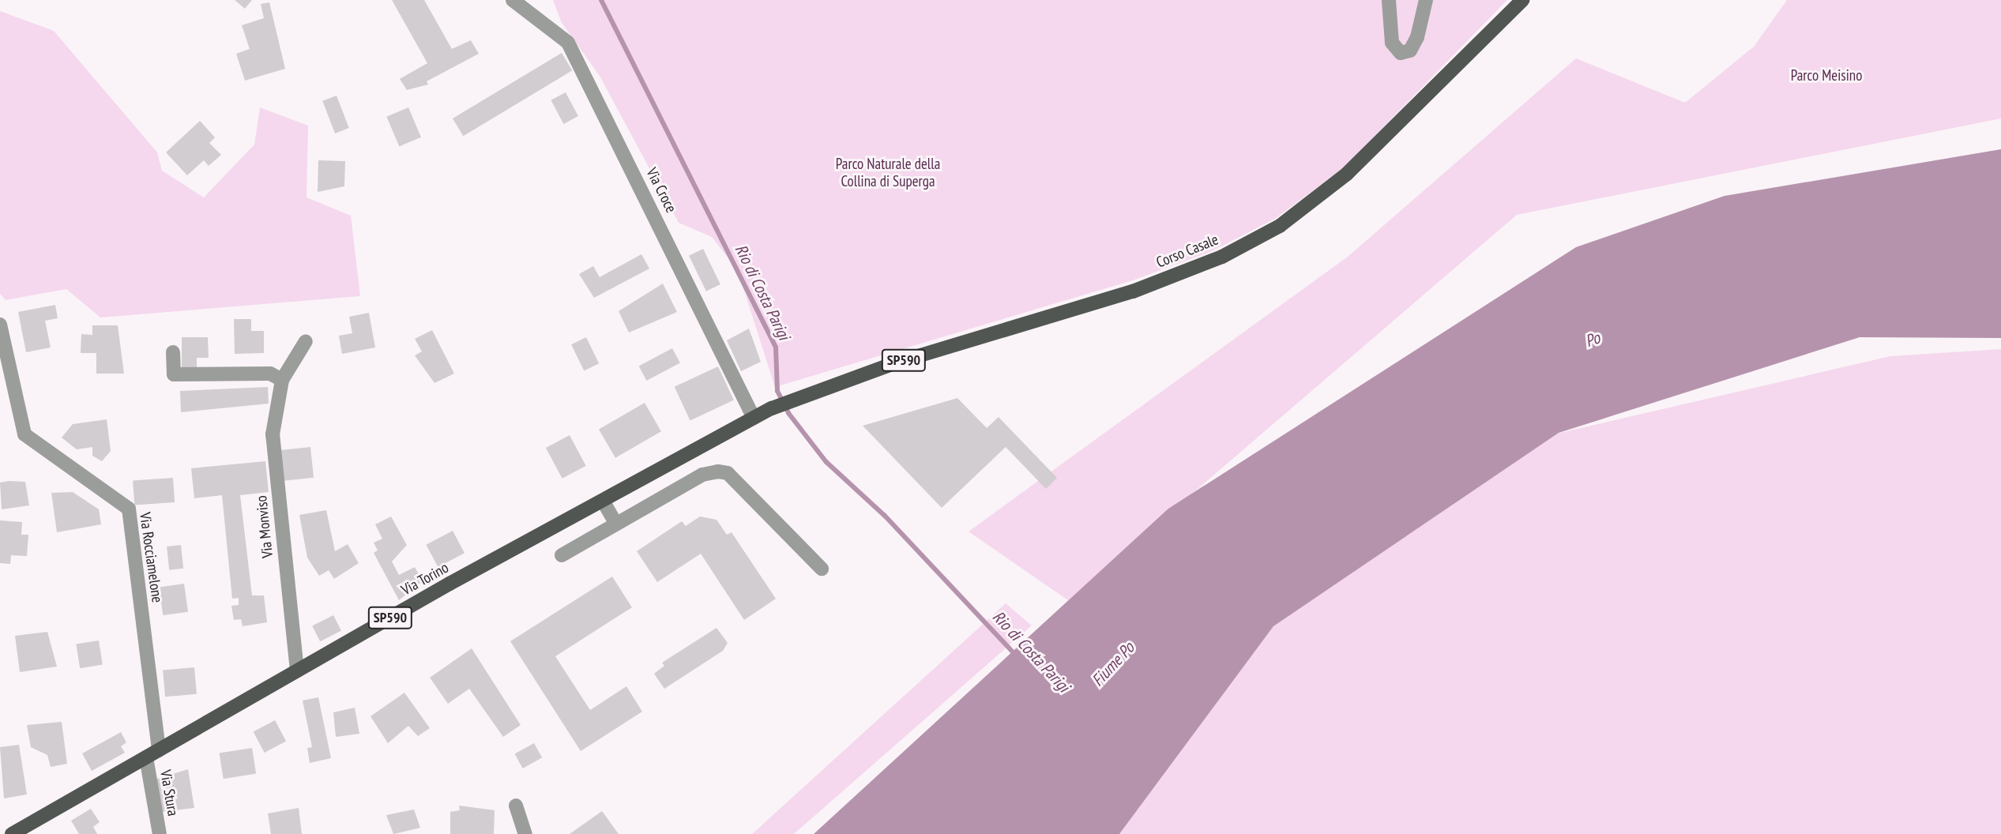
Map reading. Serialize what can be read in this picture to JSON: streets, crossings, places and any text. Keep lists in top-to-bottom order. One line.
{"streets":{"main road":["Corso Casale","SP590","Via Torino"],"street":["Via Croce","Via Monviso","Via Rocciamelone","Via Stura"]},"crossings":[["Via Croce","Via Torino"],["Corso Casale","Via Torino"],["Via Monviso","Via Torino"],["Via Rocciamelone","Via Torino"],["Via Torino","Via Stura"]],"water":["Rio di Costa Parigi","Po","Fiume Po"],"parks":["Parco Meisino","Parco Naturale della Collina di Superga"]}
